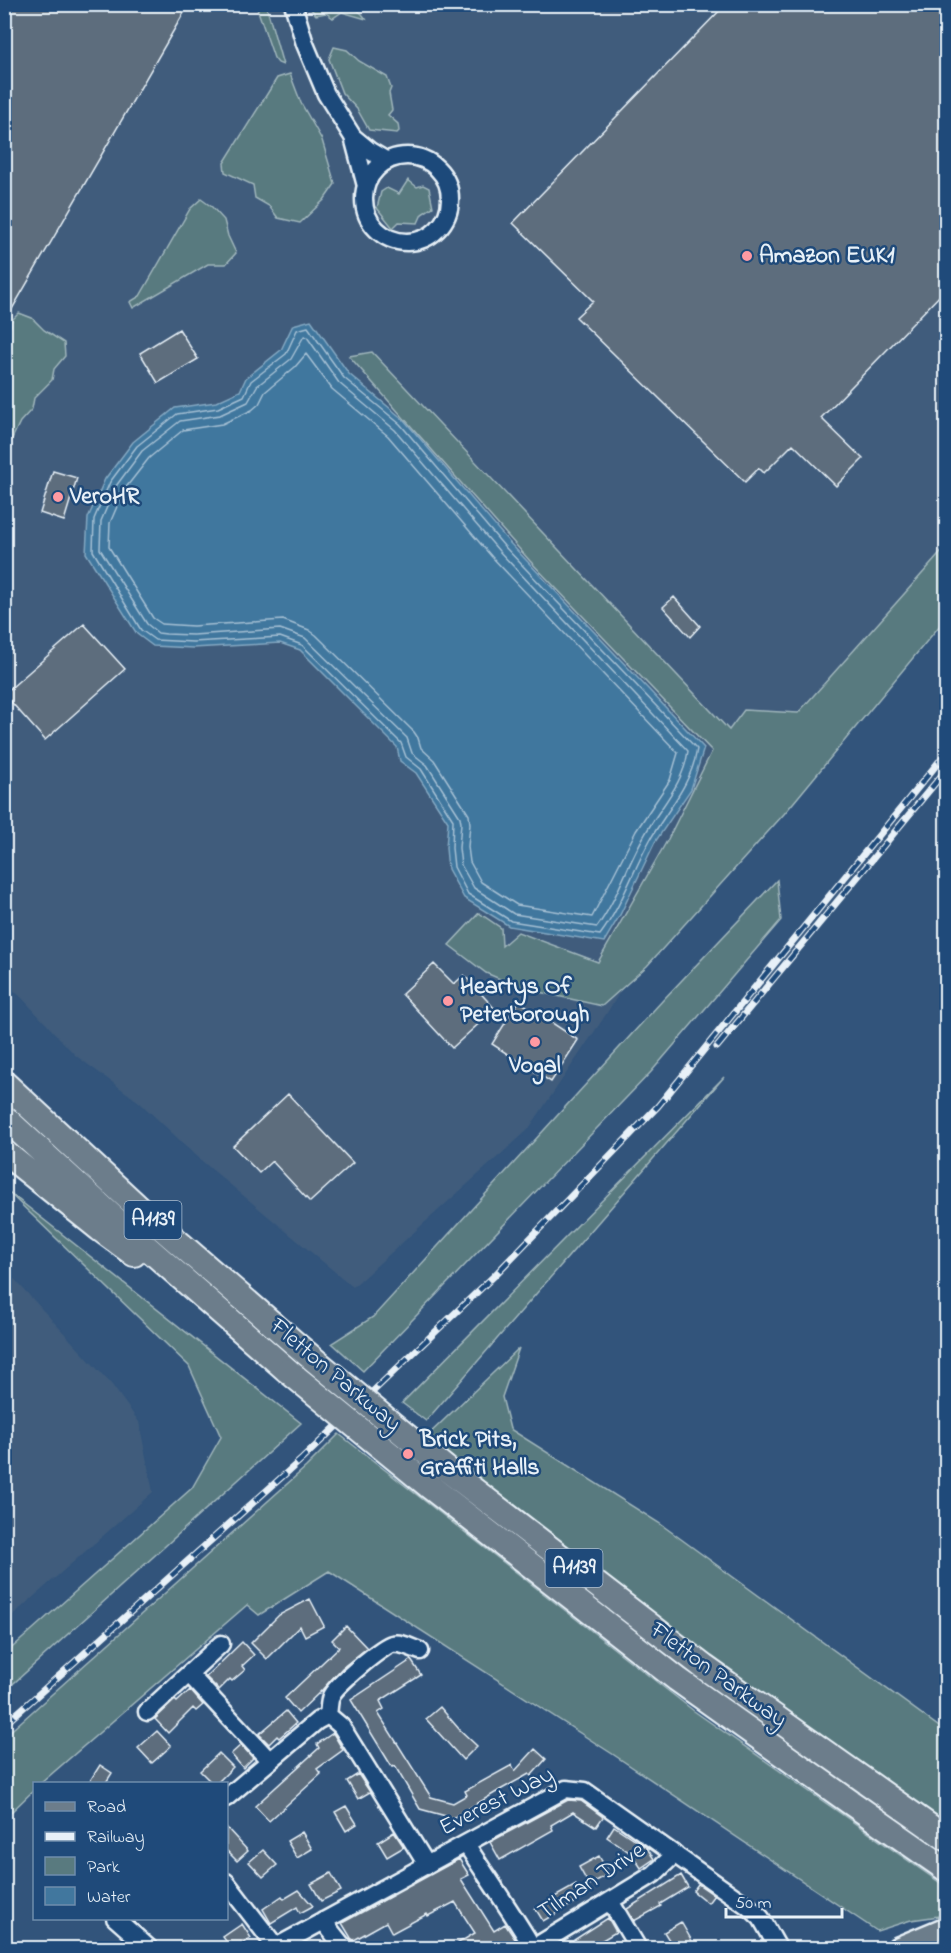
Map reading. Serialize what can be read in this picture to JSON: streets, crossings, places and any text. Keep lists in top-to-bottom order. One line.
{"streets":{"highway":["A1139","Fletton Parkway"],"street":["Everest Way","Tilman Drive"]},"crossings":[["A1139","Fletton Parkway"],["Everest Way","Tilman Drive"]],"places":["Amazon EUK1","VeroHR","Heartys Of Peterborough","Vogal","Brick Pits, Graffiti Halls"],"legend":["Road","Railway","Park","Water"],"scale_bar":"50 m"}
